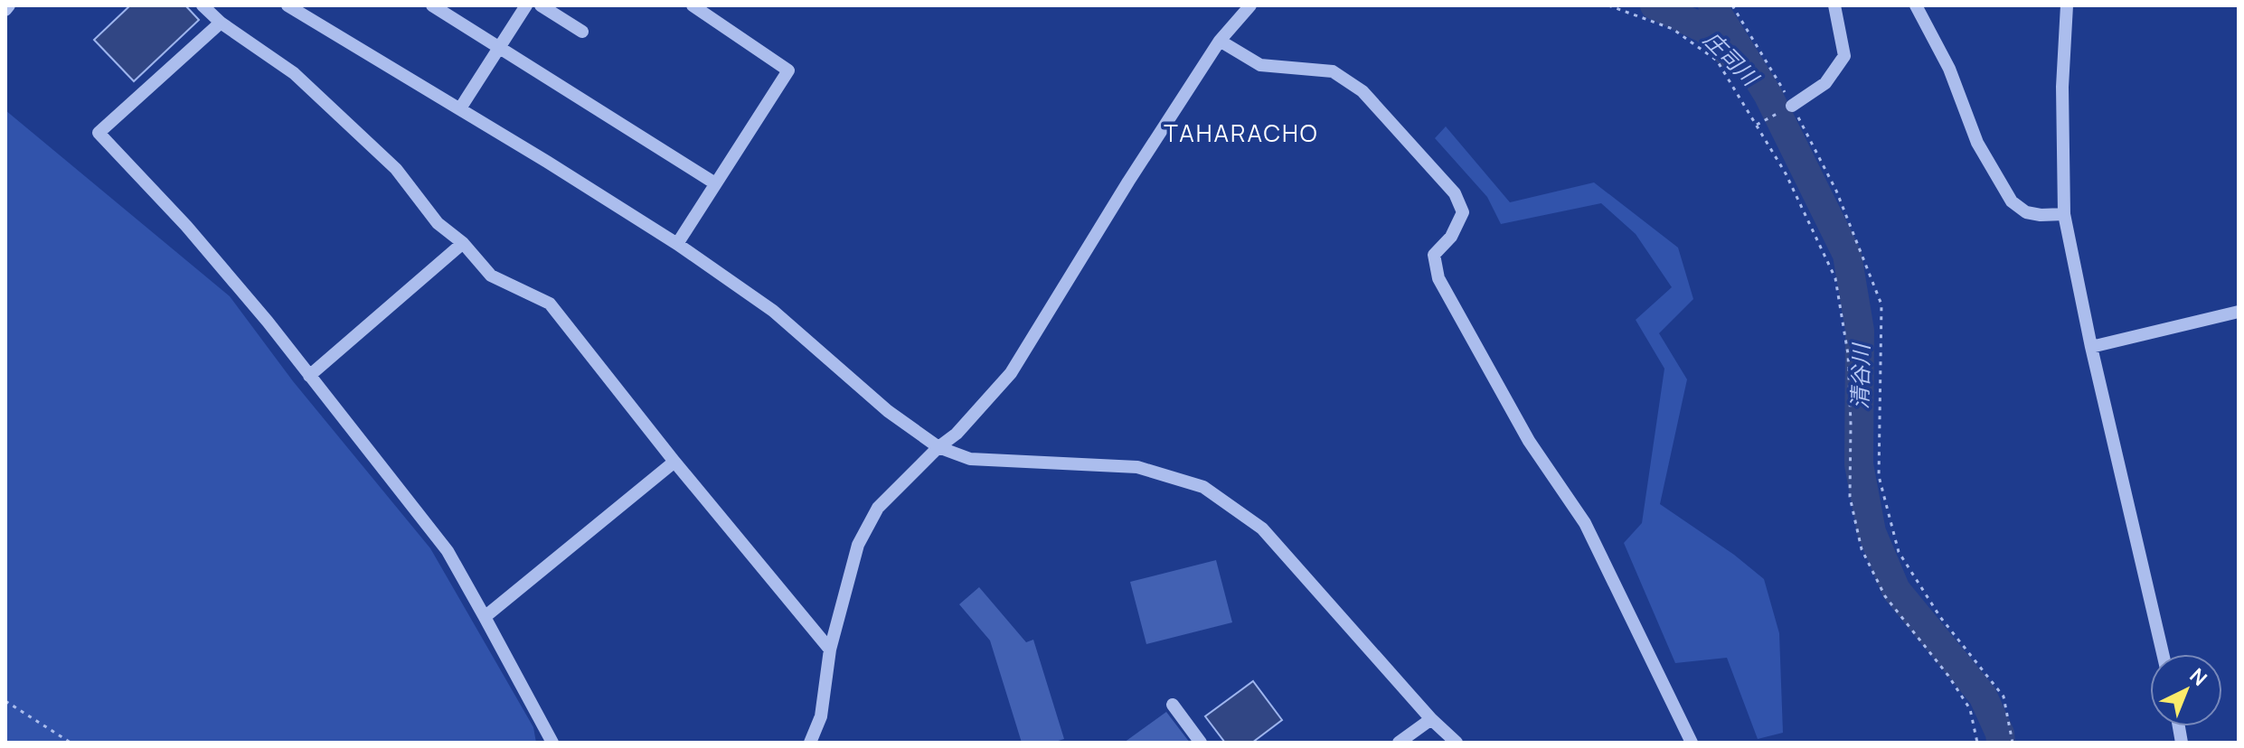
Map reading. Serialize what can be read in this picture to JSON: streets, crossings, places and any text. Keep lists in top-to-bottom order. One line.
{"districts":["TAHARACHO"],"water":["庄司川","清谷川"],"north":"top right"}
